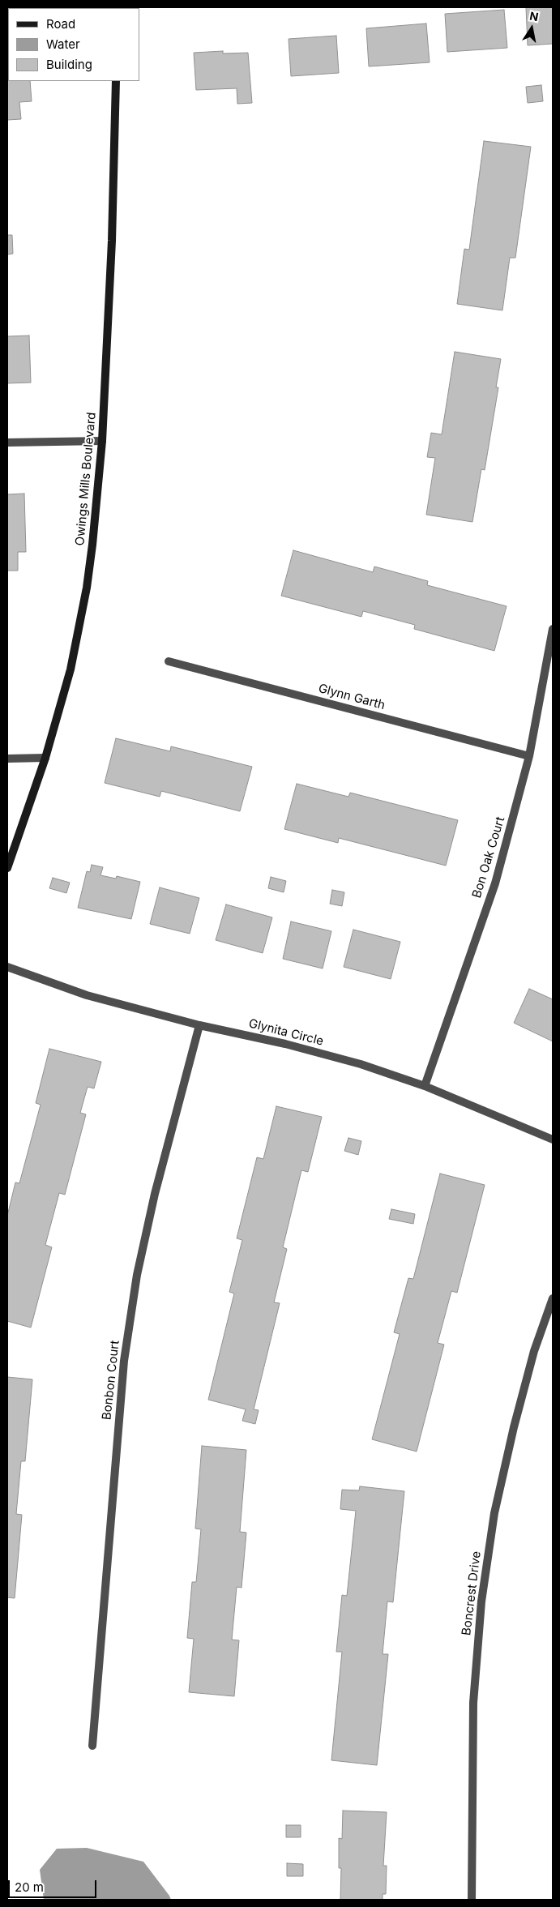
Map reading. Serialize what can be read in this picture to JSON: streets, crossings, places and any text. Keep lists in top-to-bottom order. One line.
{"streets":{"main road":["Owings Mills Boulevard"],"street":["Glynn Garth","Bon Oak Court","Glynita Circle","Bonbon Court","Boncrest Drive"]},"crossings":[["Glynn Garth","Bon Oak Court"],["Bon Oak Court","Glynita Circle"],["Glynita Circle","Bonbon Court"]],"legend":["Road","Water","Building"],"scale_bar":"20 m","north":"top"}
